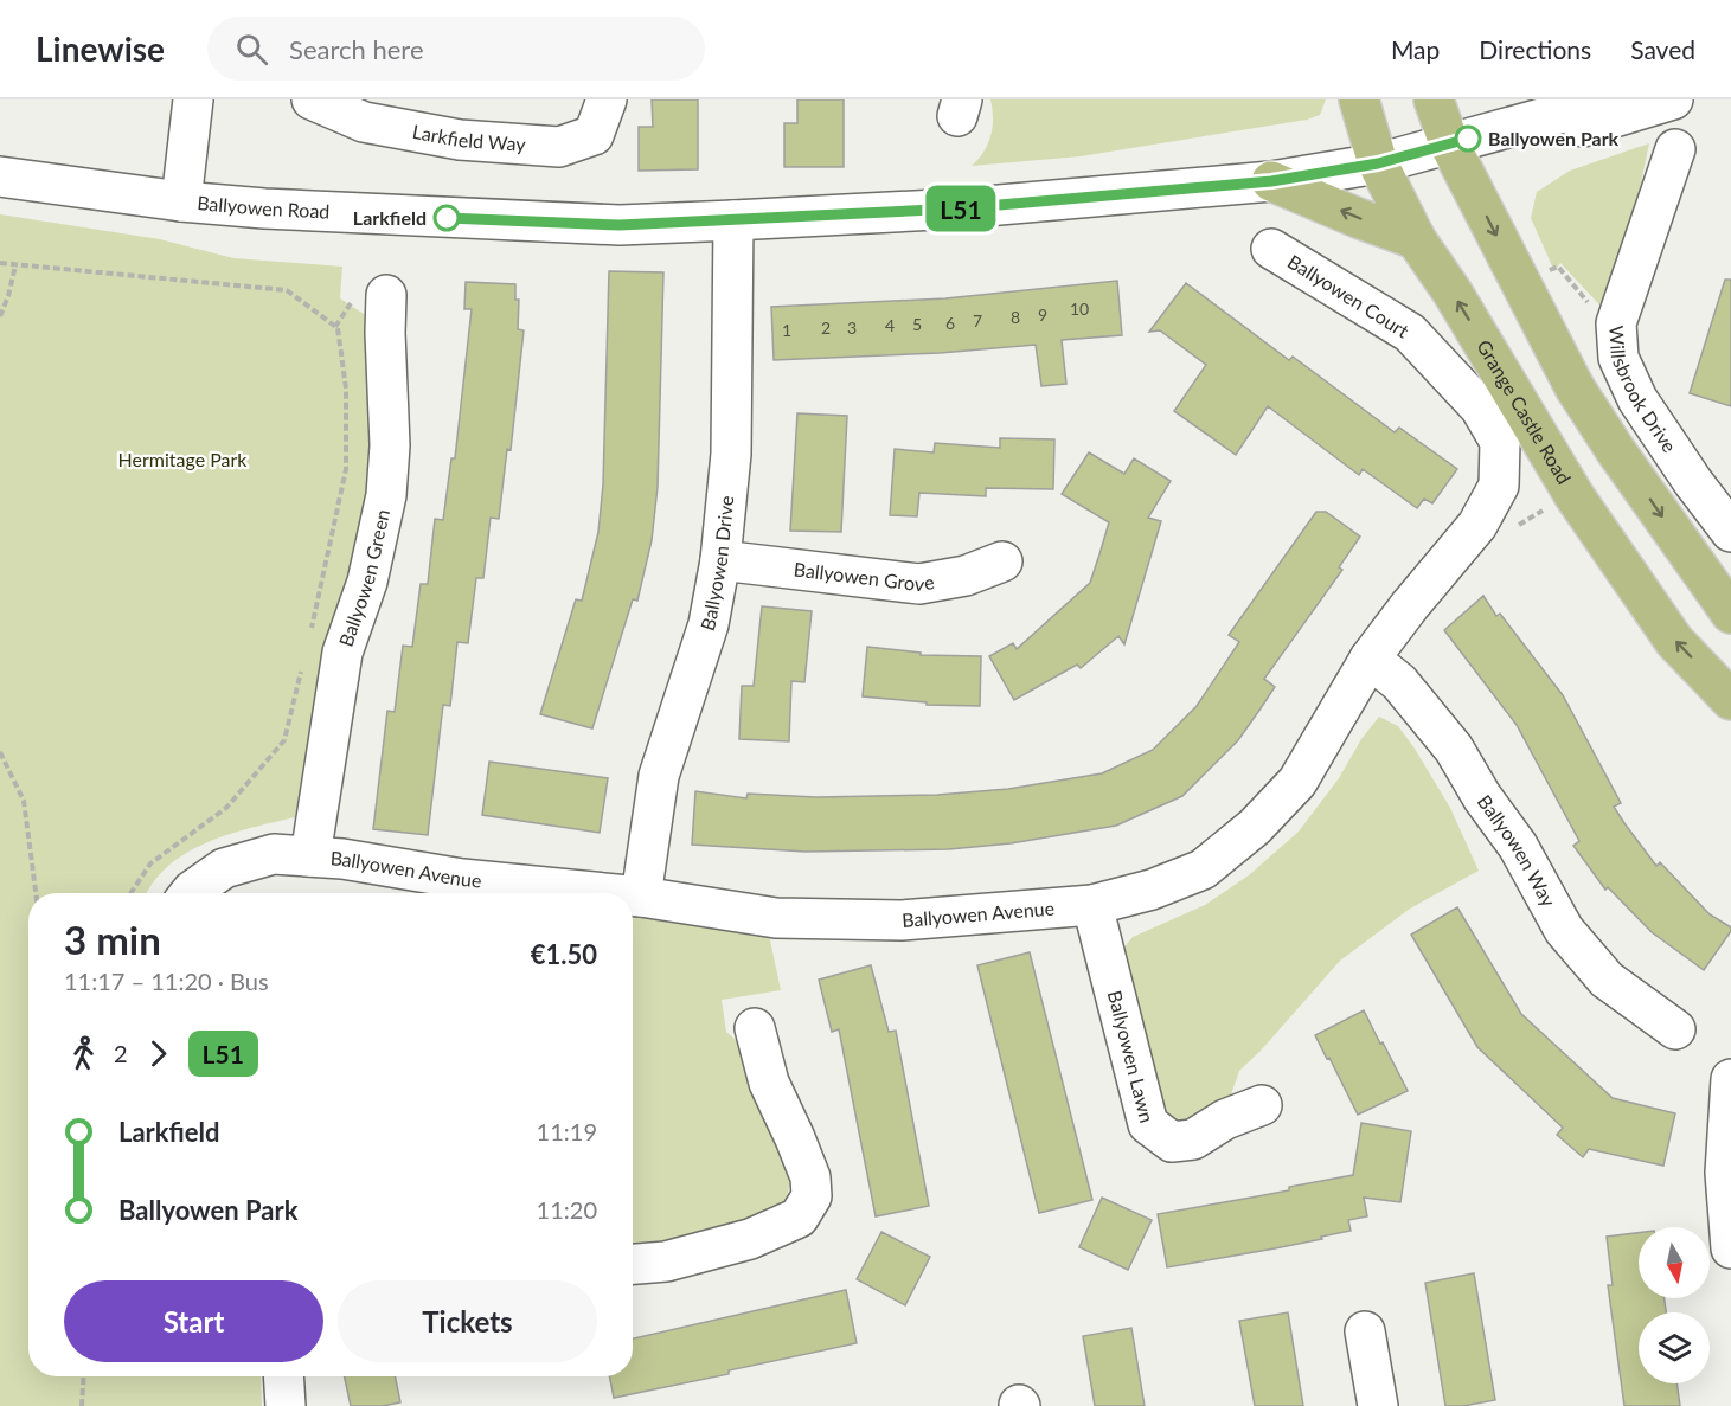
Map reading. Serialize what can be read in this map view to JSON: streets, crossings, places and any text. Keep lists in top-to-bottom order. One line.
{"streets":{"main road":["Grange Castle Road"],"street":["Larkfield Way","Ballyowen Road","Ballyowen Court","Willsbrook Drive","Ballyowen Drive","Ballyowen Grove","Ballyowen Green","Ballyowen Way","Ballyowen Avenue","Ballyowen Lawn"]},"crossings":[["Ballyowen Road","Grange Castle Road"],["Ballyowen Road","Ballyowen Drive"],["Ballyowen Court","Ballyowen Avenue"],["Ballyowen Drive","Ballyowen Grove"],["Ballyowen Drive","Ballyowen Avenue"],["Ballyowen Green","Ballyowen Avenue"],["Ballyowen Way","Ballyowen Avenue"],["Ballyowen Avenue","Ballyowen Lawn"]],"parks":["Hermitage Park"],"places":["Ballyowen Park","Larkfield"],"lines":["bus line L51"],"house_numbers":["10","9","8","7","6","5","4","2","3","1"],"north":"bottom","page":{"header":"Linewise","search":"Search here","nav":["Map","Directions","Saved"],"on_map":"L51","heading":["3 min","11:17 – 11:20 · Bus","€1.50"],"legs":["2","L51"],"list":[{"name":"Larkfield","value":"11:19"},{"name":"Ballyowen Park","value":"11:20"}],"buttons":["Start","Tickets"]}}
